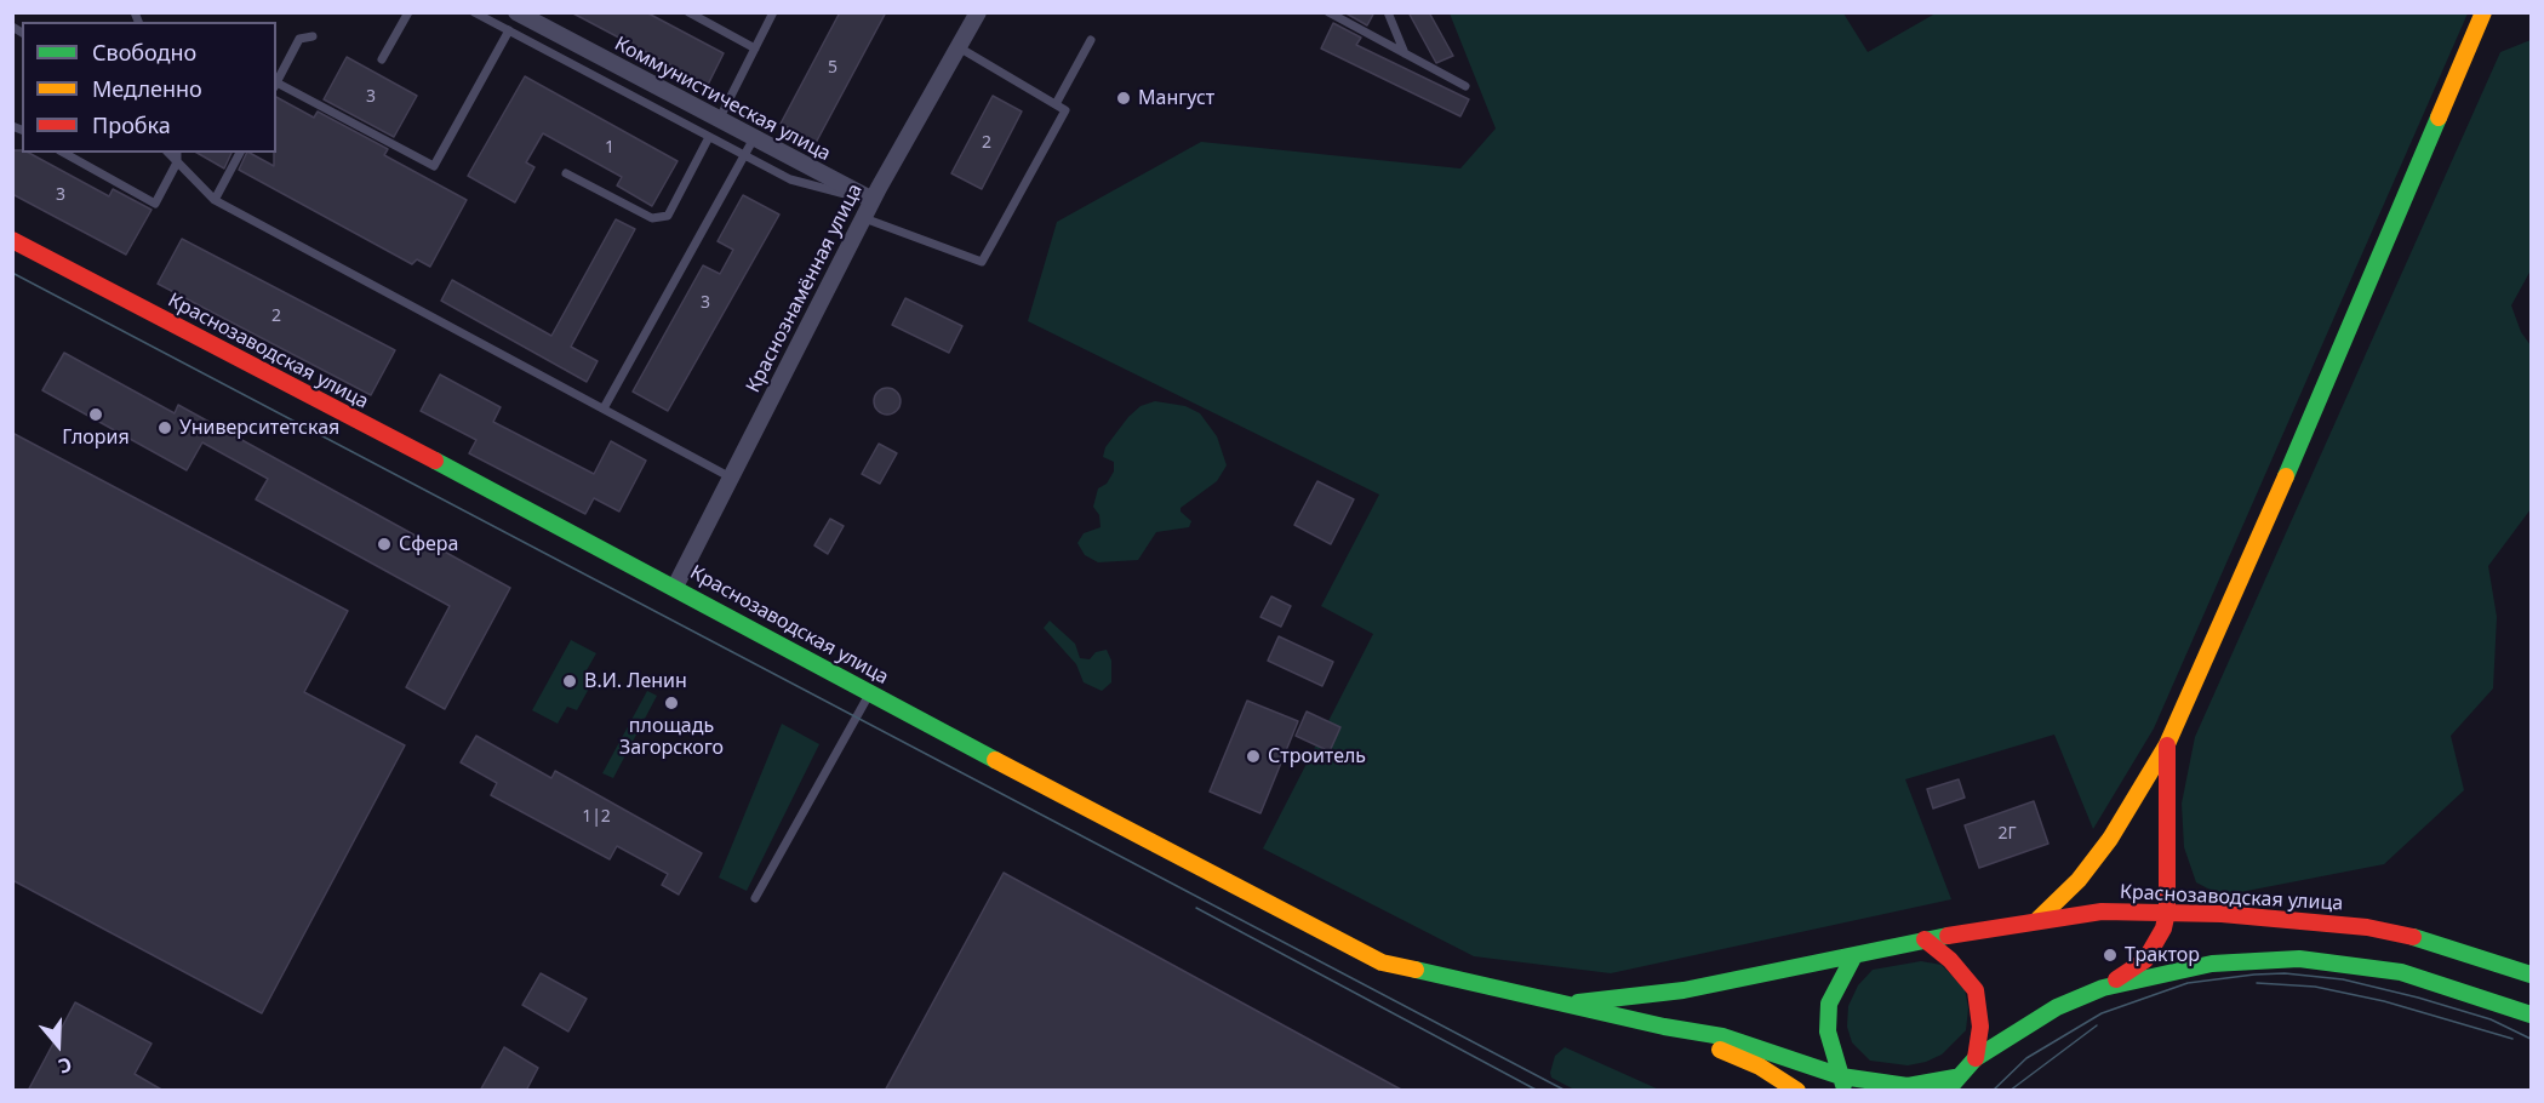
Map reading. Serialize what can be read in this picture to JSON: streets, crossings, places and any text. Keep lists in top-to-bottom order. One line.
{"streets":{"main road":["Краснозаводская улица"],"street":["Коммунистическая улица","Краснознамённая улица"]},"crossings":[["Коммунистическая улица","Краснознамённая улица"],["Краснознамённая улица","Краснозаводская улица"]],"places":["Мангуст","Глория","Университетская","Сфера","В.И. Ленин","площадь Загорского","Строитель","Трактор"],"house_numbers":["5","3","2","1","3","3","2","1|2","2Г"],"legend":["Свободно","Медленно","Пробка"],"north":"bottom"}
